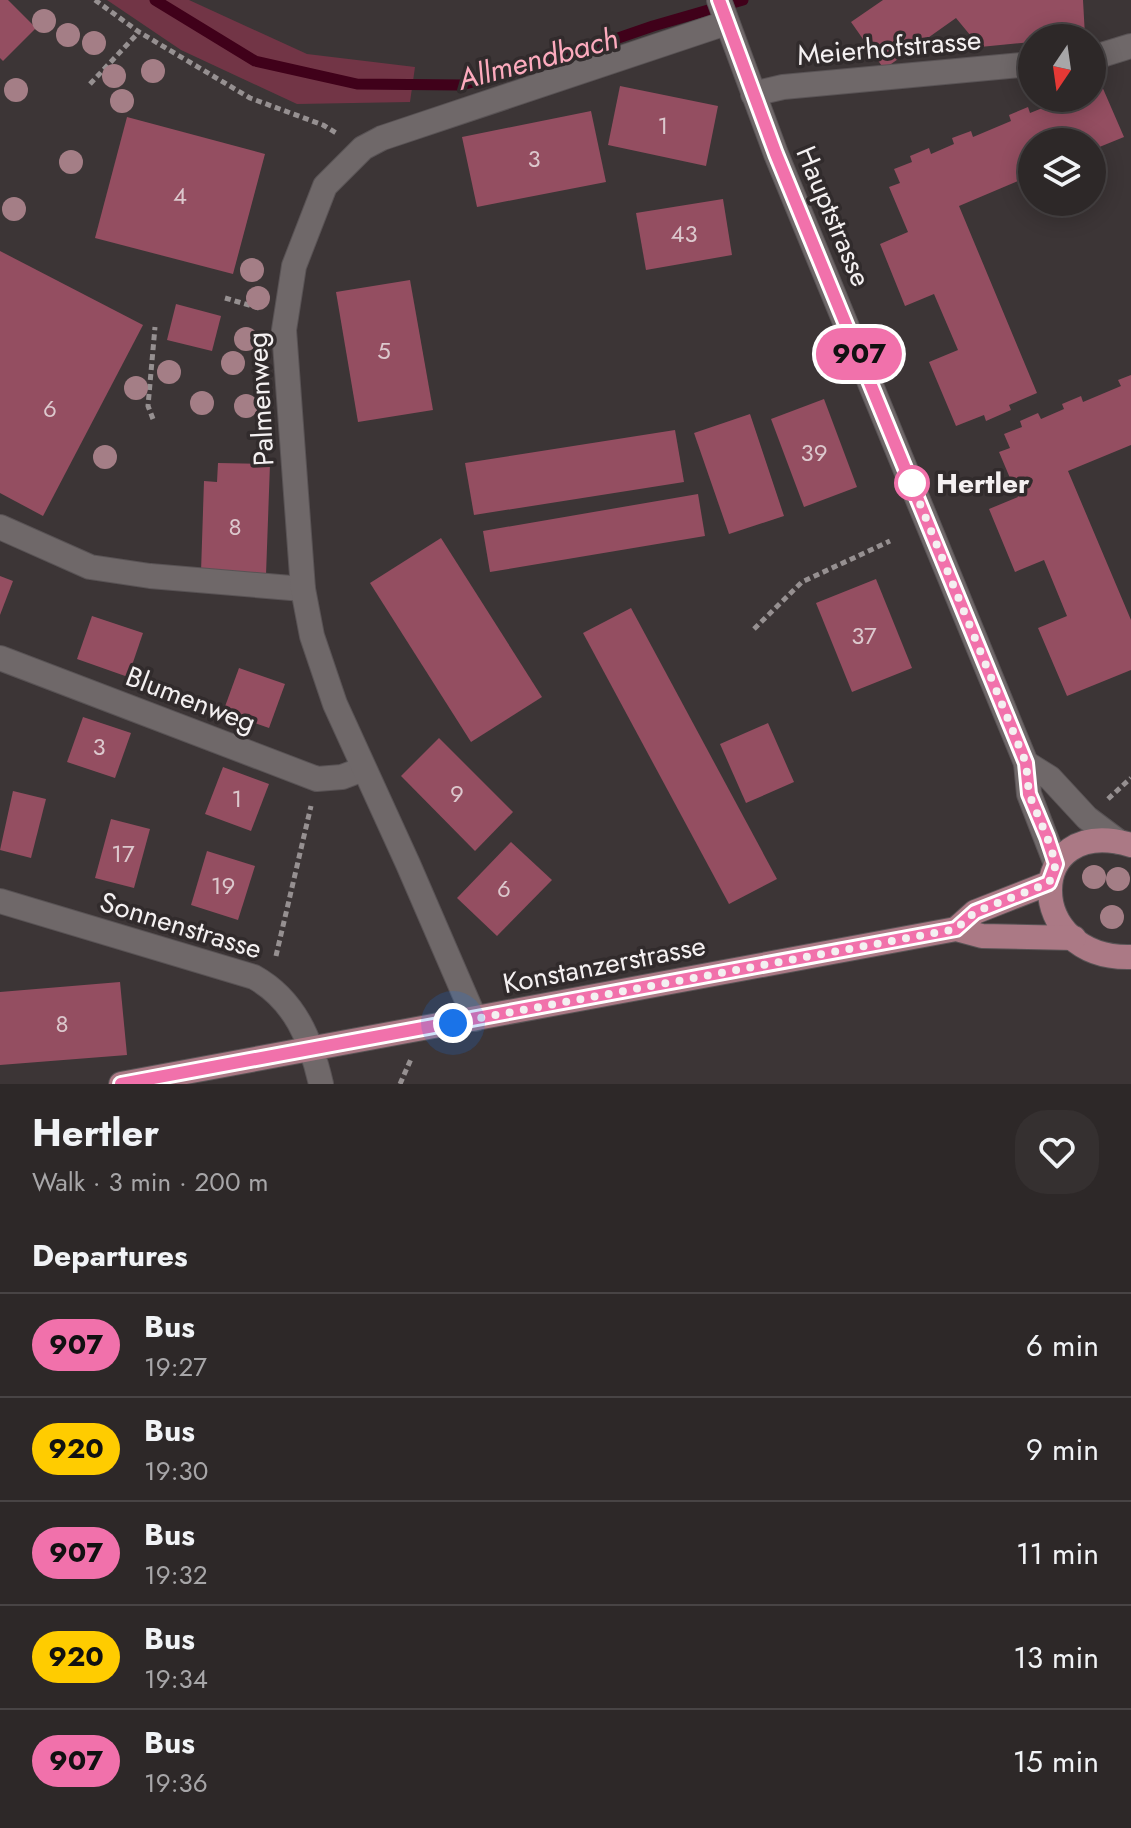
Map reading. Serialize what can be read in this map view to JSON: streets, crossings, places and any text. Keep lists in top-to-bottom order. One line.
{"streets":{"main road":["Konstanzerstrasse"],"street":["Meierhofstrasse","Hauptstrasse","Palmenweg","Blumenweg","Sonnenstrasse"]},"crossings":[["Meierhofstrasse","Hauptstrasse"],["Hauptstrasse","Palmenweg"],["Hauptstrasse","Konstanzerstrasse"],["Palmenweg","Konstanzerstrasse"],["Sonnenstrasse","Konstanzerstrasse"]],"water":["Allmendbach"],"places":["Hertler"],"lines":["bus line 907"],"house_numbers":["1","3","4","43","5","6","39","8","37","3","9","1","17","19","6","8"],"north":"bottom","page":{"on_map":"907","heading":[["Hertler","Walk · 3 min · 200 m"],"Departures"],"list":[{"mark":"907","name":"Bus","note":"19:27","value":"6 min"},{"mark":"920","name":"Bus","note":"19:30","value":"9 min"},{"mark":"907","name":"Bus","note":"19:32","value":"11 min"},{"mark":"920","name":"Bus","note":"19:34","value":"13 min"},{"mark":"907","name":"Bus","note":"19:36","value":"15 min"}]}}
